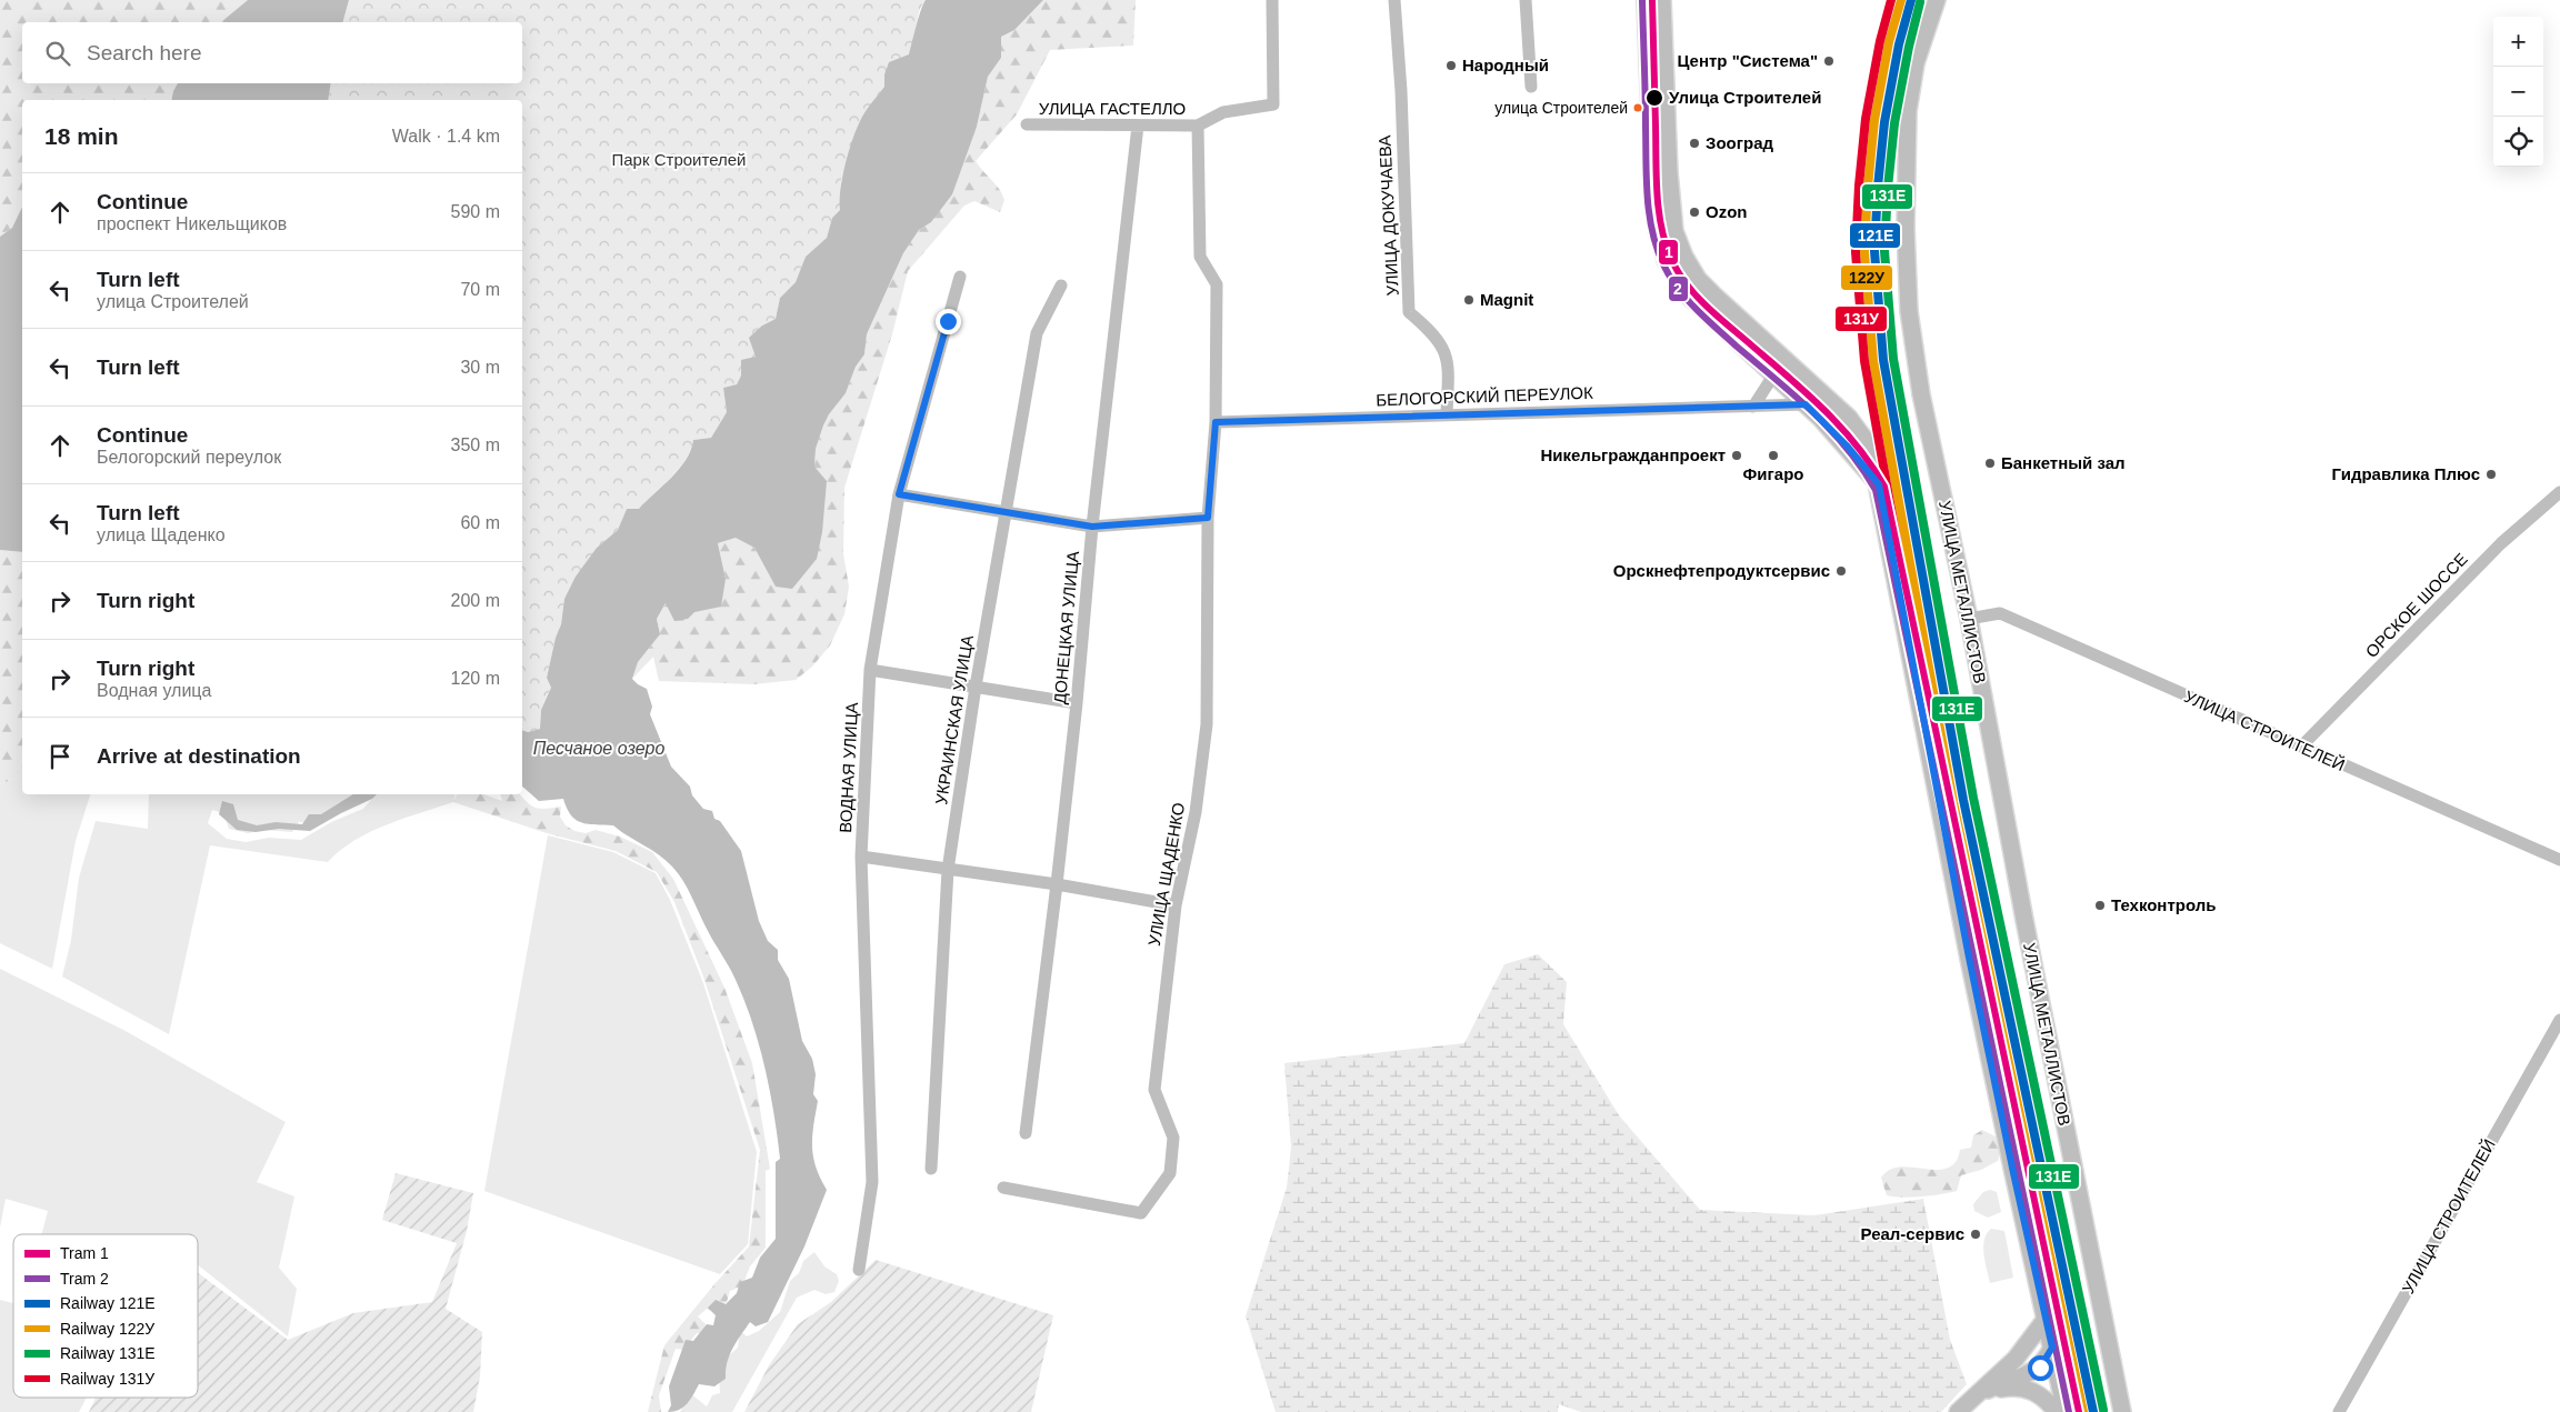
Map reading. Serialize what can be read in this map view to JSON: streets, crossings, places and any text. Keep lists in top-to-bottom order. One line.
{"streets":{"main road":["УЛИЦА МЕТАЛЛИСТОВ"],"street":["УЛИЦА ГАСТЕЛЛО","УЛИЦА ДОКУЧАЕВА","БЕЛОГОРСКИЙ ПЕРЕУЛОК","ОРСКОЕ ШОССЕ","ДОНЕЦКАЯ УЛИЦА","УКРАИНСКАЯ УЛИЦА","УЛИЦА СТРОИТЕЛЕЙ","ВОДНАЯ УЛИЦА","УЛИЦА ЩАДЕНКО"]},"crossings":[["УЛИЦА ГАСТЕЛЛО","ДОНЕЦКАЯ УЛИЦА"],["УЛИЦА ГАСТЕЛЛО","УЛИЦА ЩАДЕНКО"],["УЛИЦА ДОКУЧАЕВА","БЕЛОГОРСКИЙ ПЕРЕУЛОК"],["БЕЛОГОРСКИЙ ПЕРЕУЛОК","УЛИЦА ЩАДЕНКО"],["УЛИЦА МЕТАЛЛИСТОВ","УЛИЦА СТРОИТЕЛЕЙ"],["ОРСКОЕ ШОССЕ","УЛИЦА СТРОИТЕЛЕЙ"]],"water":["Песчаное озеро"],"parks":["Парк Строителей"],"places":["Центр \"Система\"","Народный","Улица Строителей","улица Строителей","Зооград","Ozon","Magnit","Никельгражданпроект","Фигаро","Банкетный зал","Гидравлика Плюс","Орскнефтепродуктсервис","Техконтроль","Реал-сервис"],"lines":["tram line 1","tram line 2","rail line 121Е","rail line 122У","rail line 131У","rail line 131Е"],"legend":["Tram 1","Tram 2","Railway 121Е","Railway 122У","Railway 131Е","Railway 131У"],"page":{"map_buttons":["+","−"],"search":"Search here","heading":["18 min","Walk · 1.4 km"],"list":[["Continue","проспект Никельщиков","590 m"],["Turn left","улица Строителей","70 m"],["Turn left","30 m"],["Continue","Белогорский переулок","350 m"],["Turn left","улица Щаденко","60 m"],["Turn right","200 m"],["Turn right","Водная улица","120 m"],"Arrive at destination"]}}
